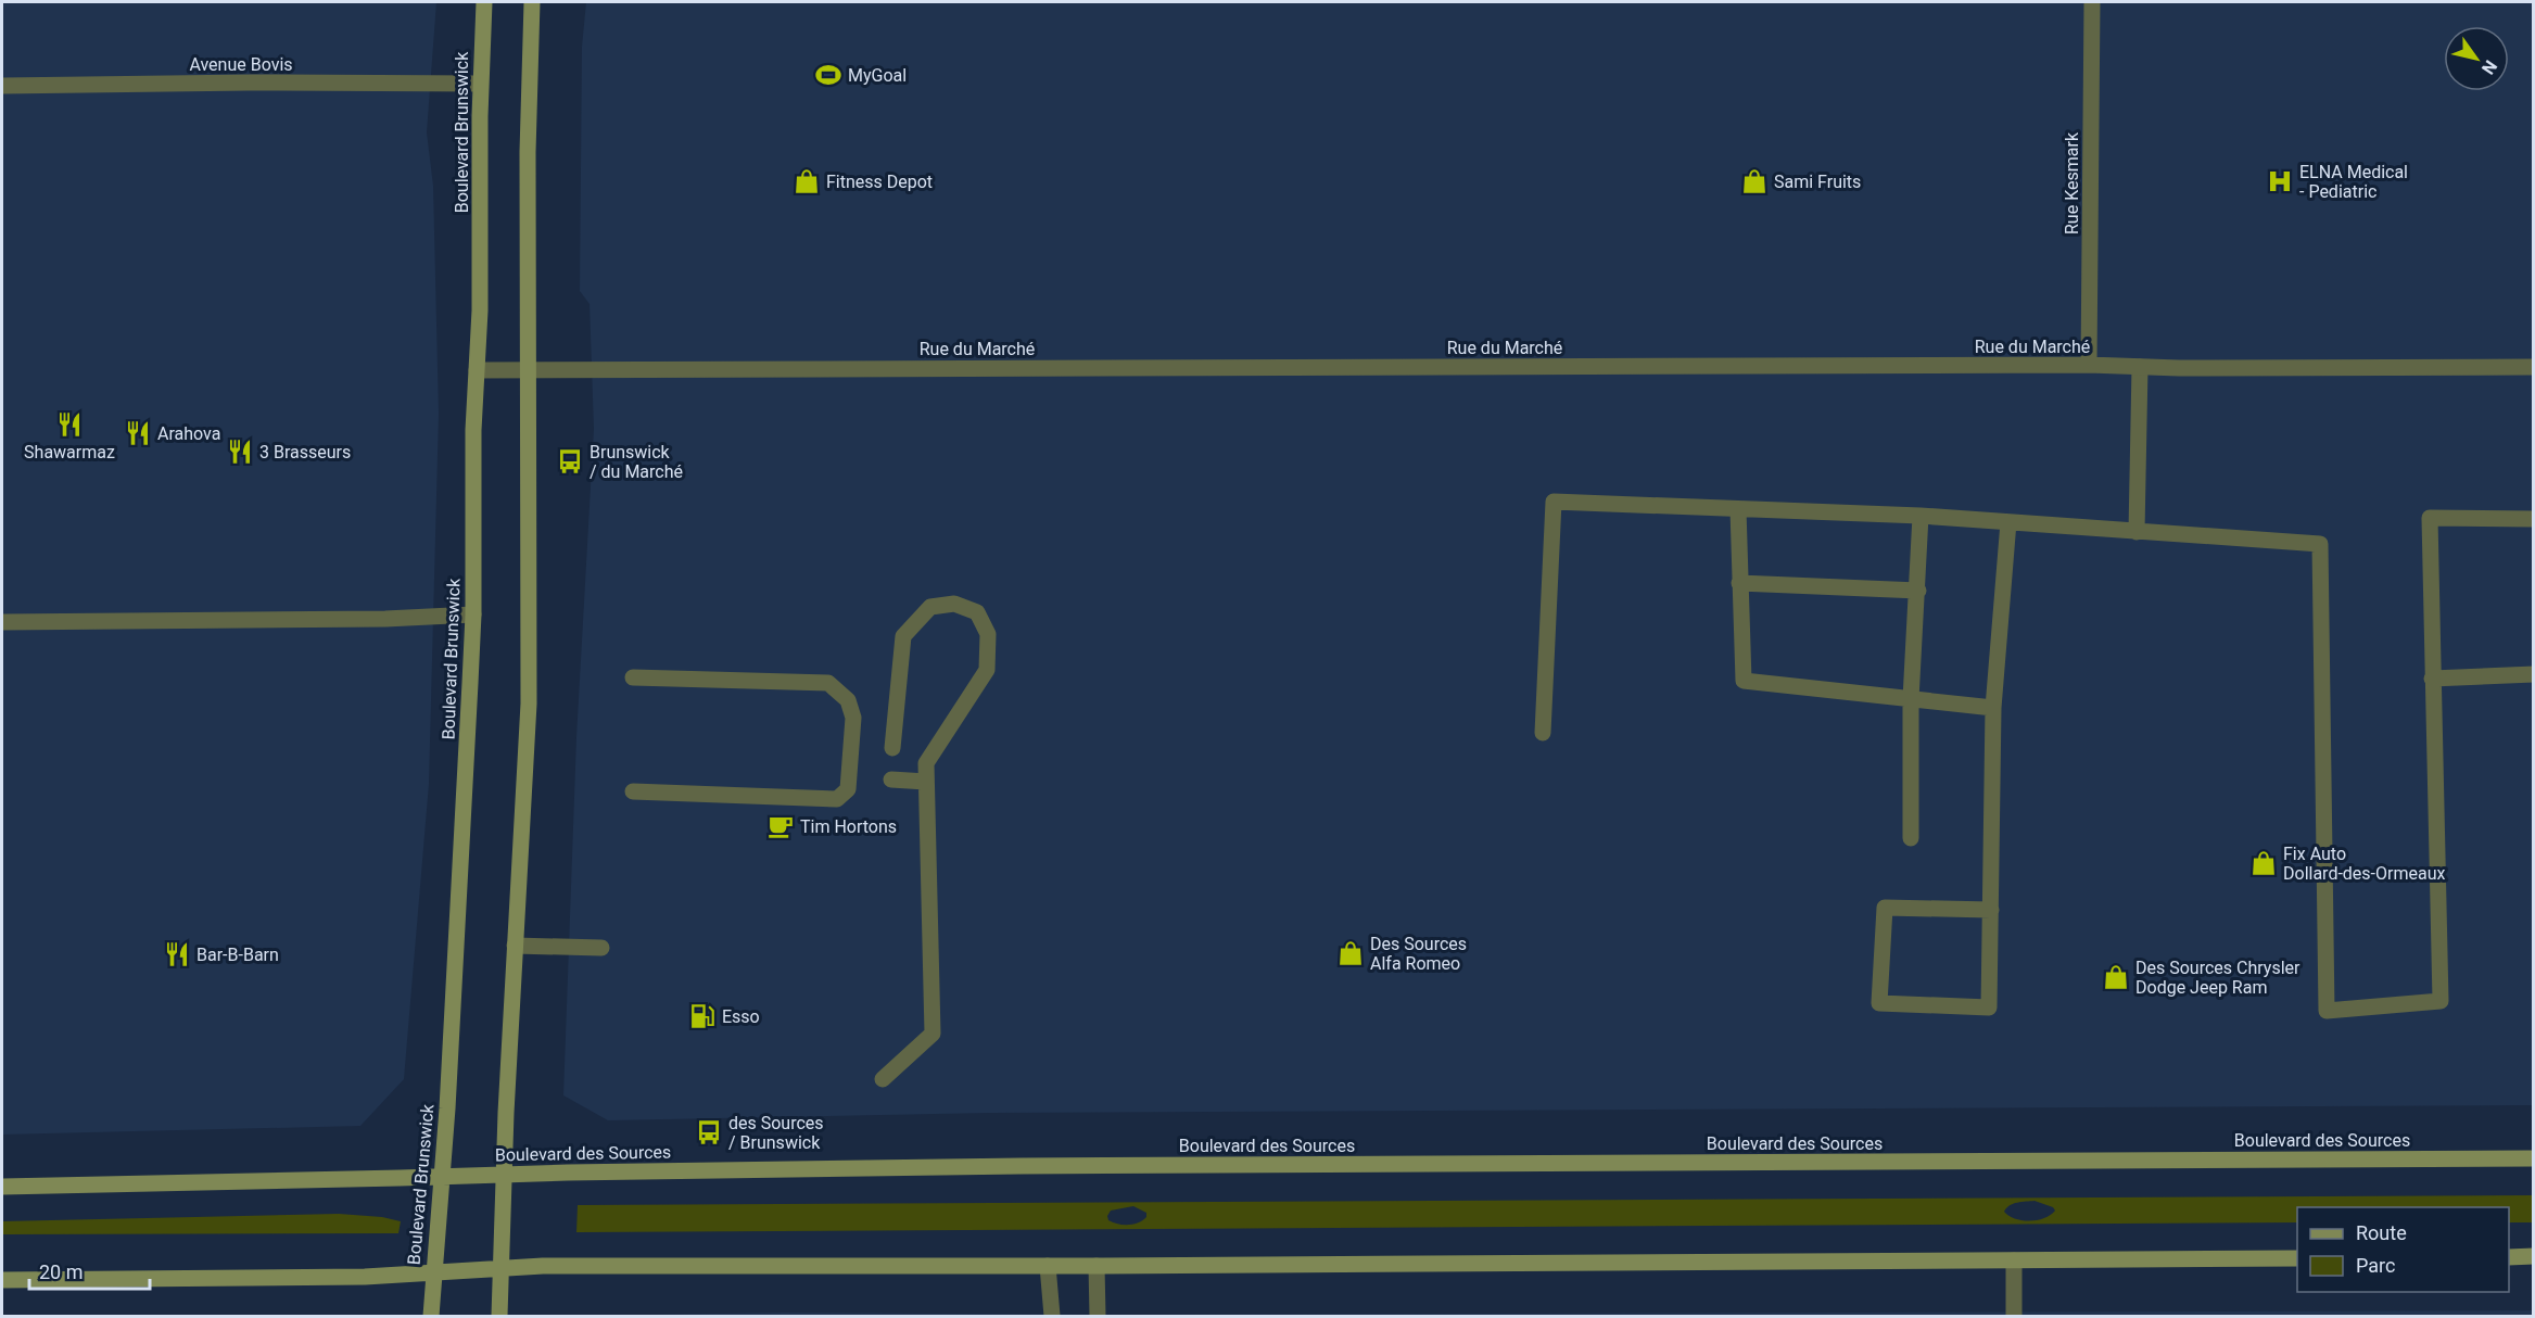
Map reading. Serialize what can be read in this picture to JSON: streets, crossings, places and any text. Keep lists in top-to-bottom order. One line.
{"streets":{"main road":["Boulevard Brunswick","Boulevard des Sources"],"street":["Avenue Bovis","Rue Kesmark","Rue du Marché"]},"crossings":[["Avenue Bovis","Boulevard Brunswick"],["Boulevard Brunswick","Rue du Marché"],["Boulevard Brunswick","Boulevard des Sources"],["Rue Kesmark","Rue du Marché"]],"places":{"sports":["MyGoal"],"shop":["Fitness Depot","Sami Fruits","Fix Auto Dollard-des-Ormeaux","Des Sources Alfa Romeo","Des Sources Chrysler Dodge Jeep Ram"],"hospital":["ELNA Medical - Pediatric"],"restaurant":["Shawarmaz","Arahova","3 Brasseurs","Bar-B-Barn"],"bus stop":["Brunswick / du Marché","des Sources / Brunswick"],"cafe":["Tim Hortons"],"fuel station":["Esso"]},"legend":["Route","Parc"],"scale_bar":"20 m","north":"bottom right"}
